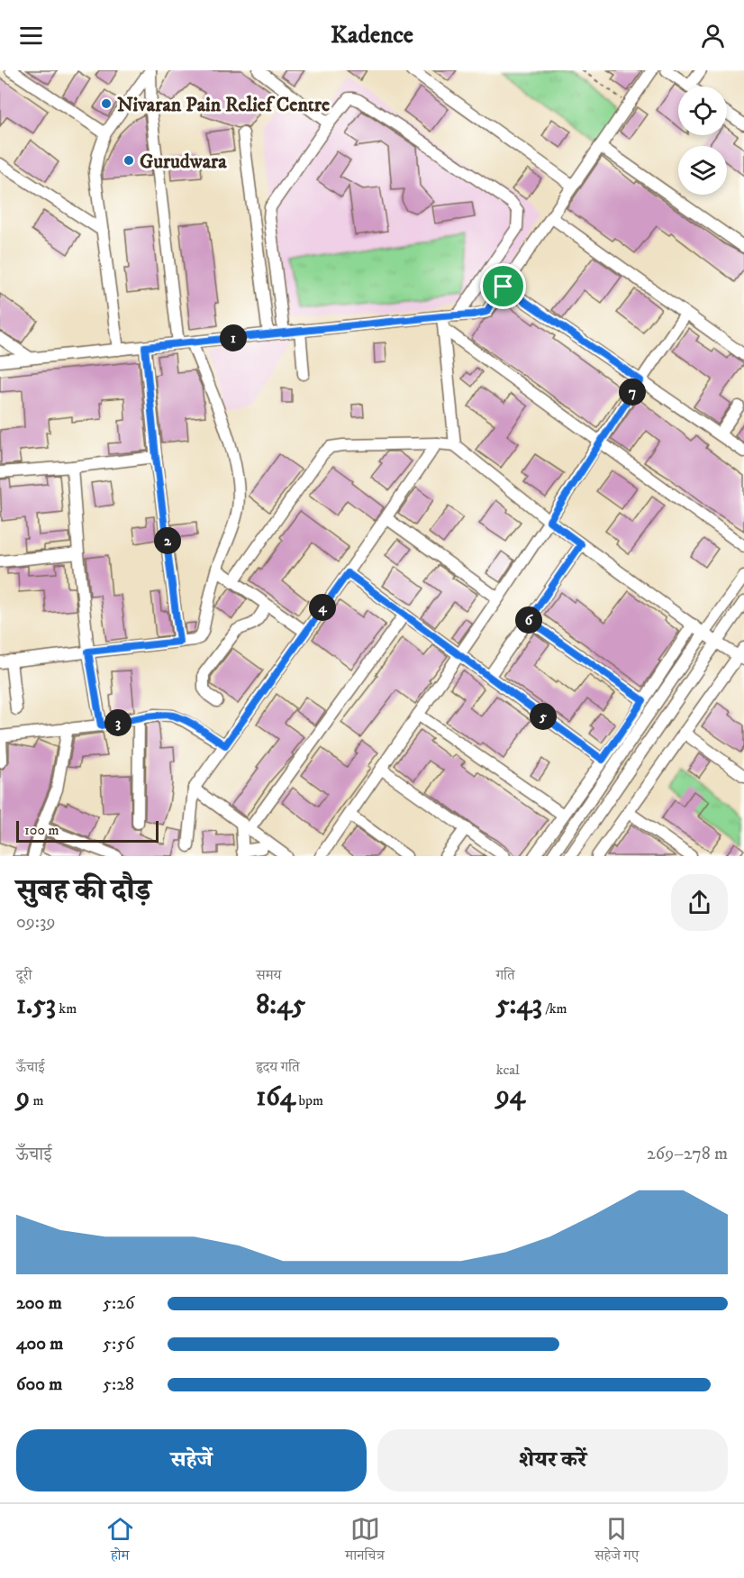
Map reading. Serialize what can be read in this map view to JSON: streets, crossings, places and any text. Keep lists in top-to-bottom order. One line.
{"places":["Nivaran Pain Relief Centre","Gurudwara"],"scale_bar":"100 m","page":{"header":"Kadence","pins":["1","7","2","4","6","5","3"],"scale":"100 m","heading":["सुबह की दौड़","09:39"],"stats":[["दूरी","1.53 km"],["समय","8:45"],["गति","5:43 /km"],["ऊँचाई","9 m"],["हृदय गति","164 bpm"],["kcal","94"]],"chart":["ऊँचाई","269–278 m"],"list":[{"name":"200 m","note":"5:26"},{"name":"400 m","note":"5:56"},{"name":"600 m","note":"5:28"}],"buttons":["सहेजें","शेयर करें"],"tabs":["होम","मानचित्र","सहेजे गए"]}}
